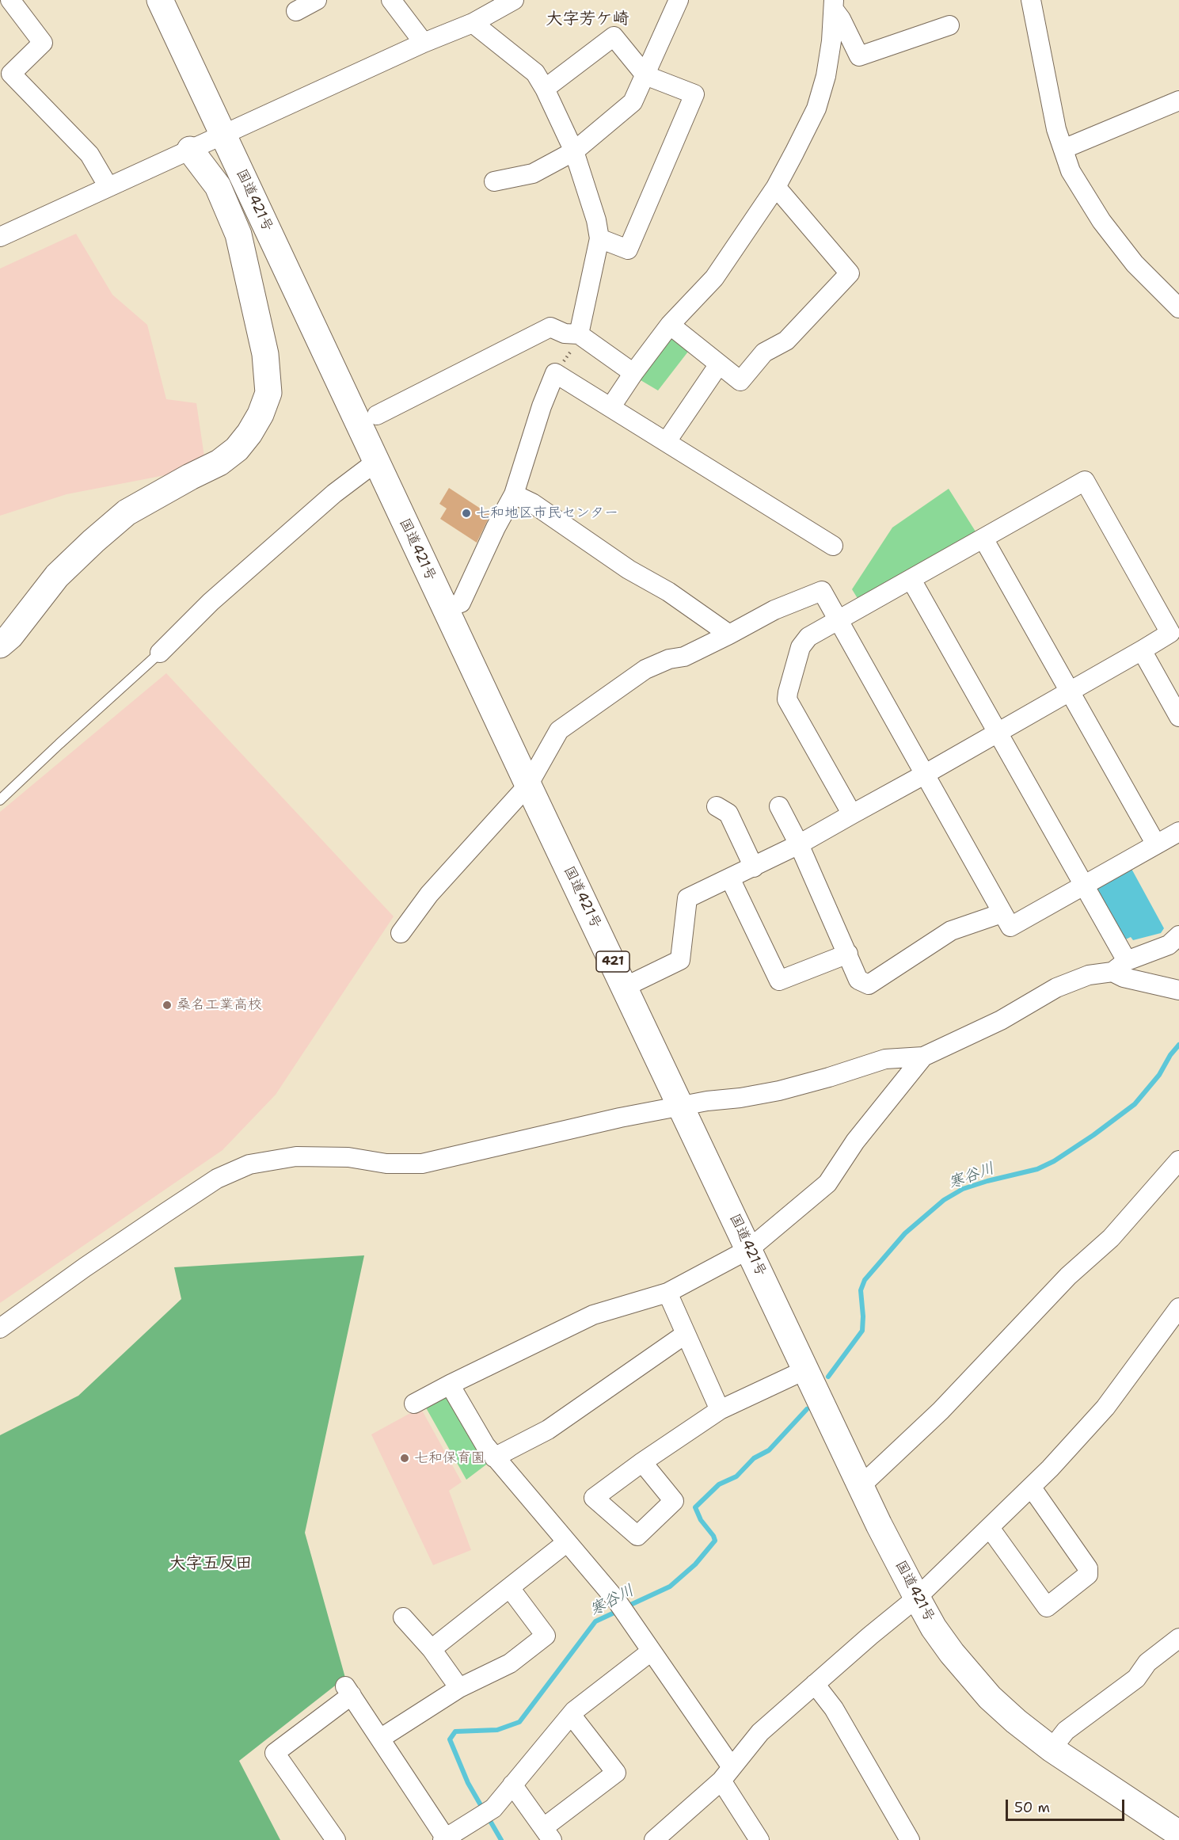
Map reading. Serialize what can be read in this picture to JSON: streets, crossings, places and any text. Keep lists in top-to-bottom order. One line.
{"streets":{"main road":["国道421号","421"]},"districts":["大字芳ケ崎","大字五反田"],"water":["寒谷川"],"places":["七和地区市民センター","桑名工業高校","七和保育園"],"scale_bar":"50 m"}
